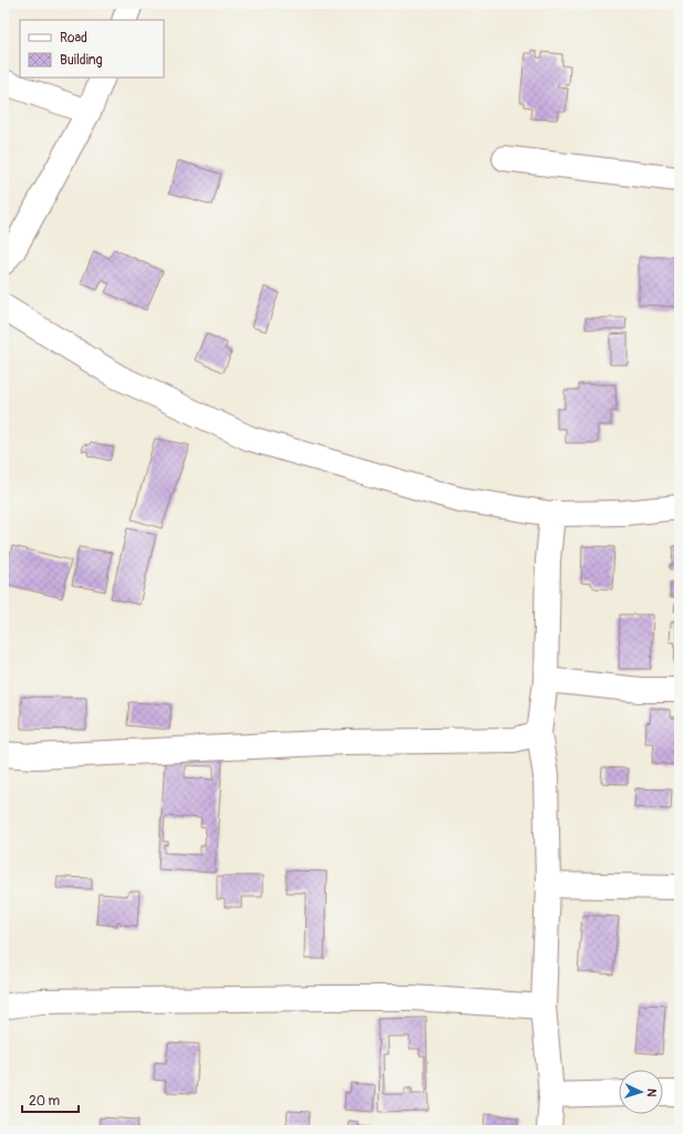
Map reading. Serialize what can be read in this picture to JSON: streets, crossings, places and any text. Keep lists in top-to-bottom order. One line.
{"legend":["Road","Building"],"scale_bar":"20 m","north":"right"}
